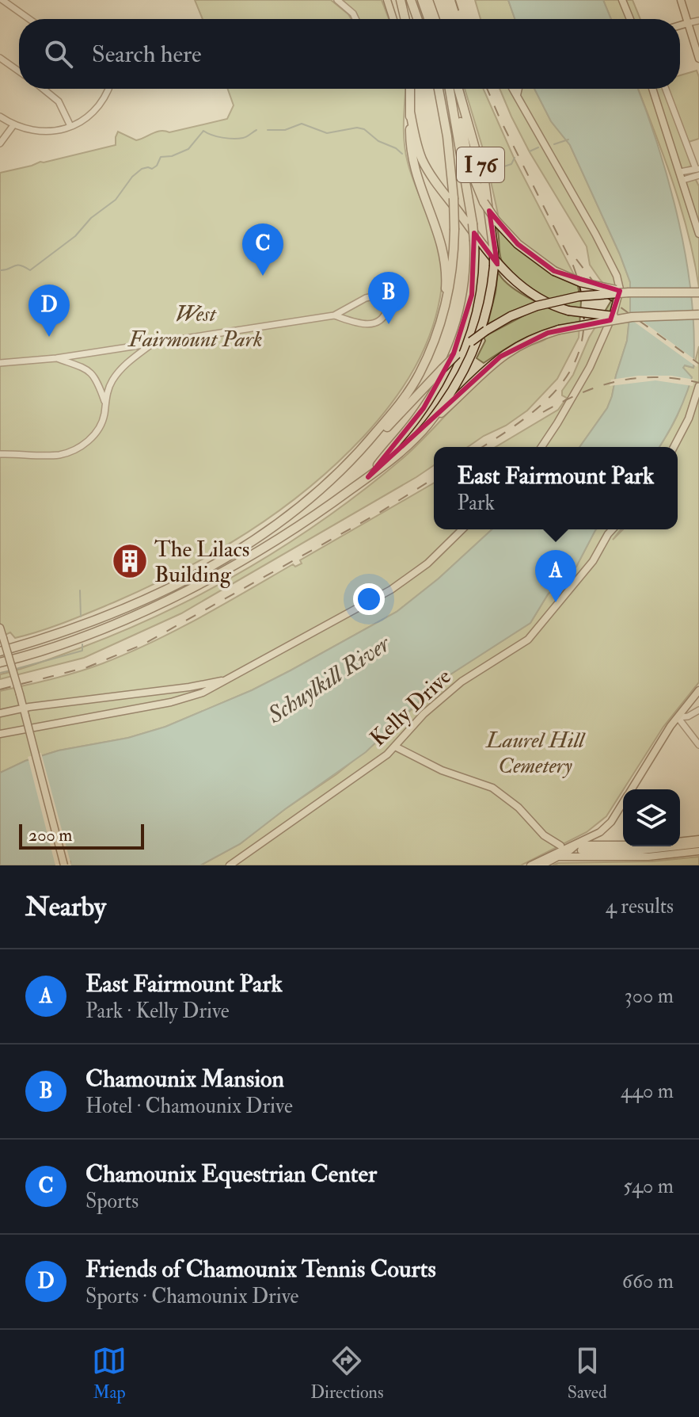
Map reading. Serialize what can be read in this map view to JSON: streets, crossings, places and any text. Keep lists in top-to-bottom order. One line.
{"streets":{"highway":["I 76"],"main road":["Kelly Drive"]},"water":["Schuylkill River"],"parks":["West Fairmount Park","Laurel Hill Cemetery"],"places":{"building":["The Lilacs Building"]},"scale_bar":"200 m","page":{"search":"Search here","pins":["C","B","D","A"],"popup":["East Fairmount Park","Park"],"scale":"200 m","heading":["Nearby","4 results"],"list":[{"mark":"A","name":"East Fairmount Park","note":"Park · Kelly Drive","value":"300 m"},{"mark":"B","name":"Chamounix Mansion","note":"Hotel · Chamounix Drive","value":"440 m"},{"mark":"C","name":"Chamounix Equestrian Center","note":"Sports","value":"540 m"},{"mark":"D","name":"Friends of Chamounix Tennis Courts","note":"Sports · Chamounix Drive","value":"660 m"}],"nav":["Map","Directions","Saved"]}}
